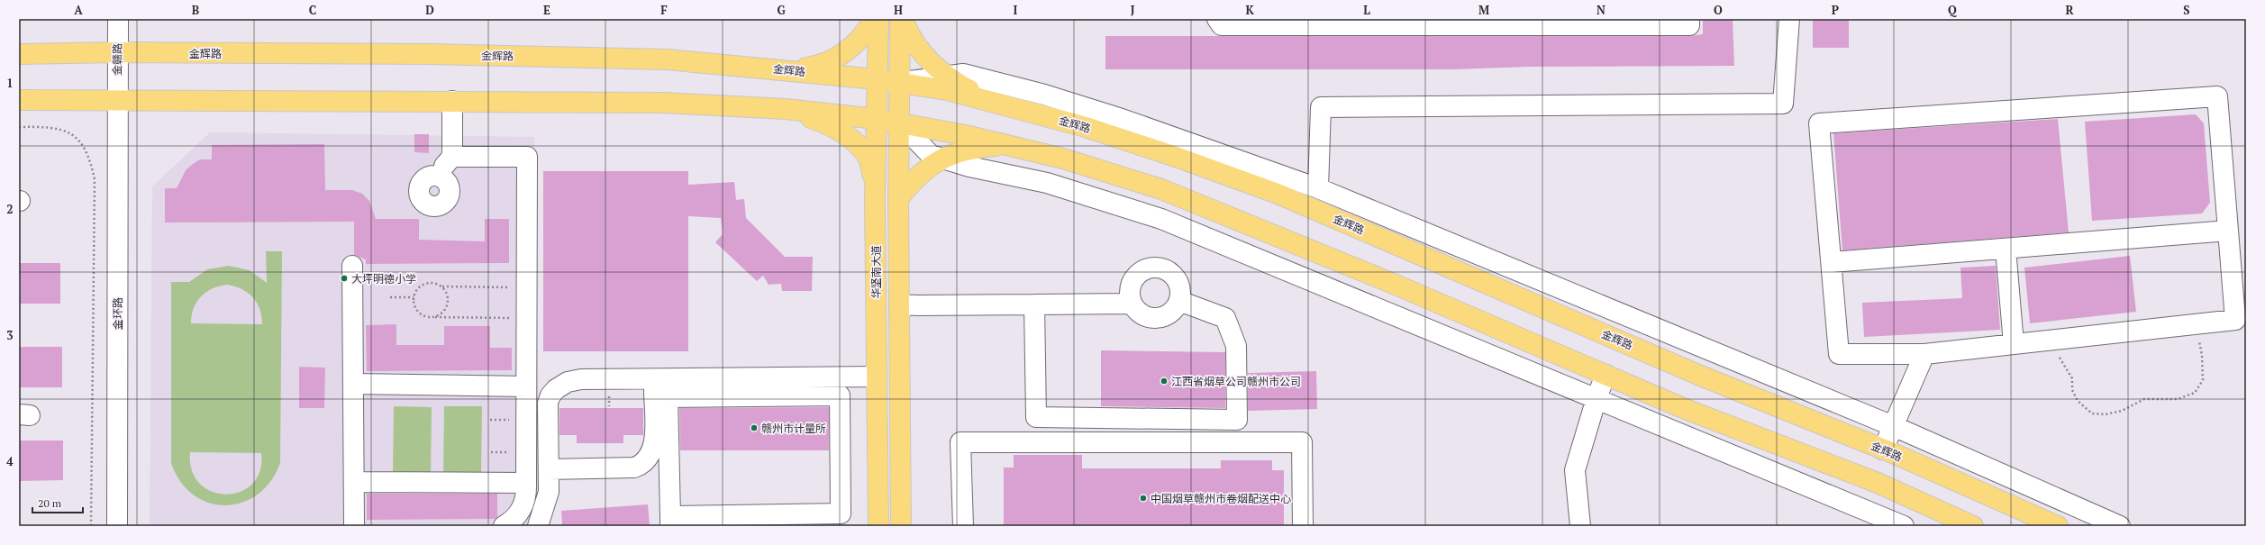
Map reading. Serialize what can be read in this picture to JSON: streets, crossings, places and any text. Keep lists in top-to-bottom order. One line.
{"streets":{"main road":["金辉路","华坚南大道"],"street":["金赣路","金环路"]},"crossings":[["金辉路","金赣路"],["金辉路","华坚南大道"],["金赣路","金环路"]],"places":["大坪明德小学","江西省烟草公司赣州市公司","赣州市计量所","中国烟草赣州市卷烟配送中心"],"scale_bar":"20 m","grid":{"columns":["A","B","C","D","E","F","G","H","I","J","K","L","M","N","O","P","Q","R","S"],"rows":["1","2","3","4"]}}
